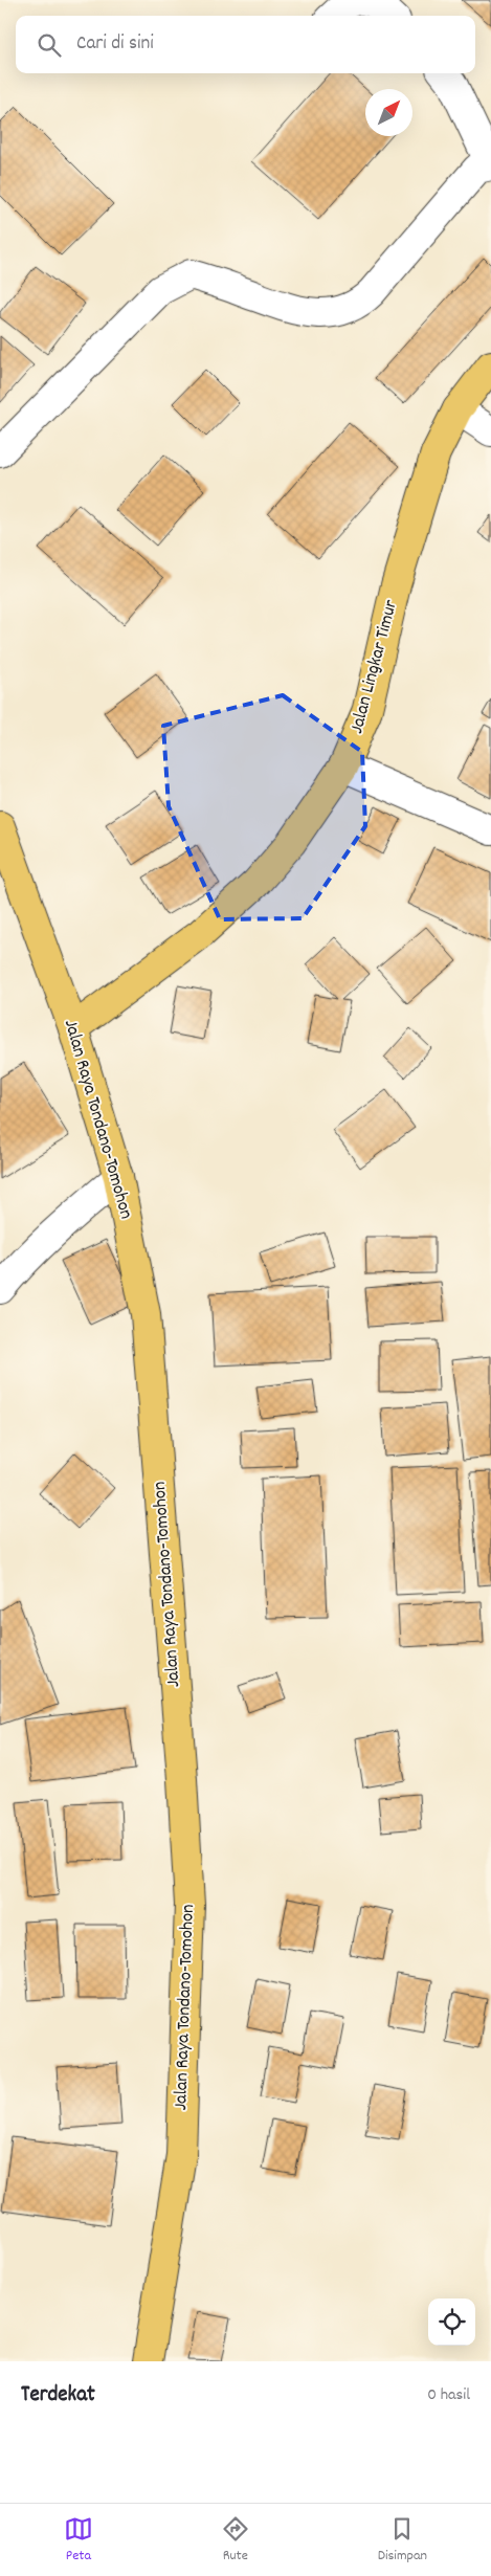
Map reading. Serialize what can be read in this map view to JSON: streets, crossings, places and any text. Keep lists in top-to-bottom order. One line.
{"streets":{"main road":["Jalan Lingkar Timur","Jalan Raya Tondano-Tomohon"]},"crossings":[["Jalan Lingkar Timur","Jalan Raya Tondano-Tomohon"]],"north":"top right","page":{"search":"Cari di sini","heading":["Terdekat","0 hasil"],"nav":["Peta","Rute","Disimpan"]}}
